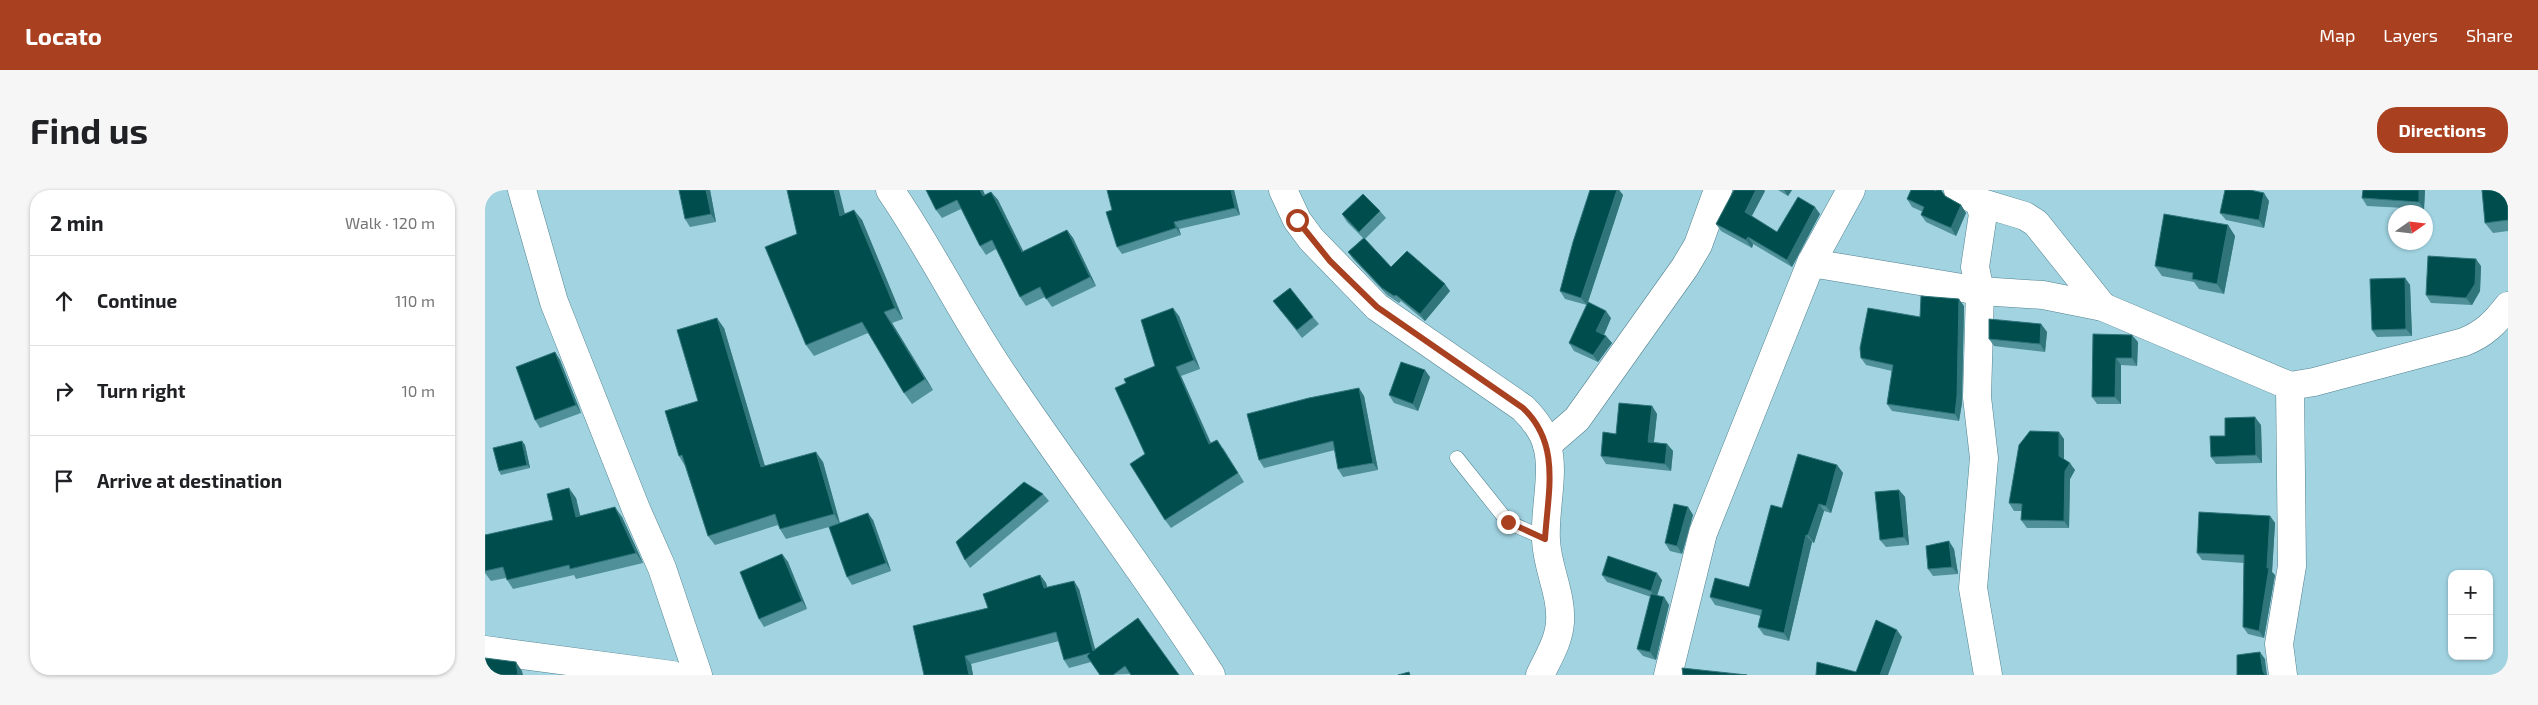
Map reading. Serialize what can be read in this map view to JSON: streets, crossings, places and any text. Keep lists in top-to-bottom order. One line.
{"north":"right","page":{"header":"Locato","nav":["Map","Layers","Share"],"buttons":"Directions","title":"Find us","heading":["2 min","Walk · 120 m"],"list":[["Continue","110 m"],["Turn right","10 m"],"Arrive at destination"],"map_buttons":["+","−"]}}
